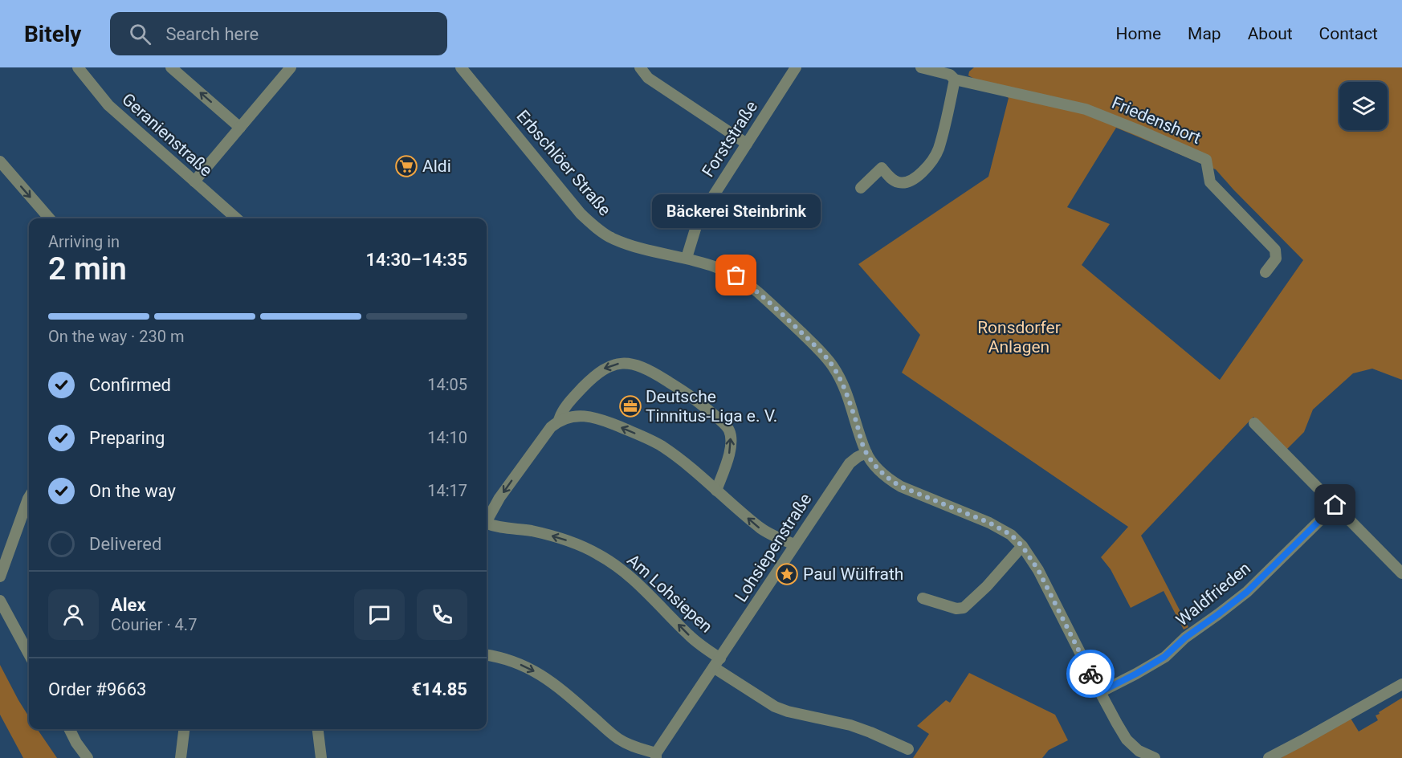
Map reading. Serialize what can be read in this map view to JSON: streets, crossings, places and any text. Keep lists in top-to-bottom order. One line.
{"streets":{"street":["Friedenshort","Geranienstraße","Forststraße","Erbschlöer Straße","Lohsiepenstraße","Am Lohsiepen","Waldfrieden"]},"crossings":[["Forststraße","Erbschlöer Straße"],["Erbschlöer Straße","Lohsiepenstraße"],["Erbschlöer Straße","Waldfrieden"],["Lohsiepenstraße","Am Lohsiepen"]],"parks":["Ronsdorfer Anlagen"],"places":{"supermarket":["Aldi"],"other":["Bäckerei Steinbrink"],"office":["Deutsche Tinnitus-Liga e. V."],"place":["Paul Wülfrath"]},"page":{"header":"Bitely","search":"Search here","nav":["Home","Map","About","Contact"],"bubble":"Bäckerei Steinbrink","heading":["2 min","Arriving in","14:30–14:35"],"panel":["Alex","Courier · 4.7","Order #9663","€14.85"],"bar":"On the way · 230 m","list":[["Confirmed","14:05"],["Preparing","14:10"],["On the way","14:17"],"Delivered"]}}
